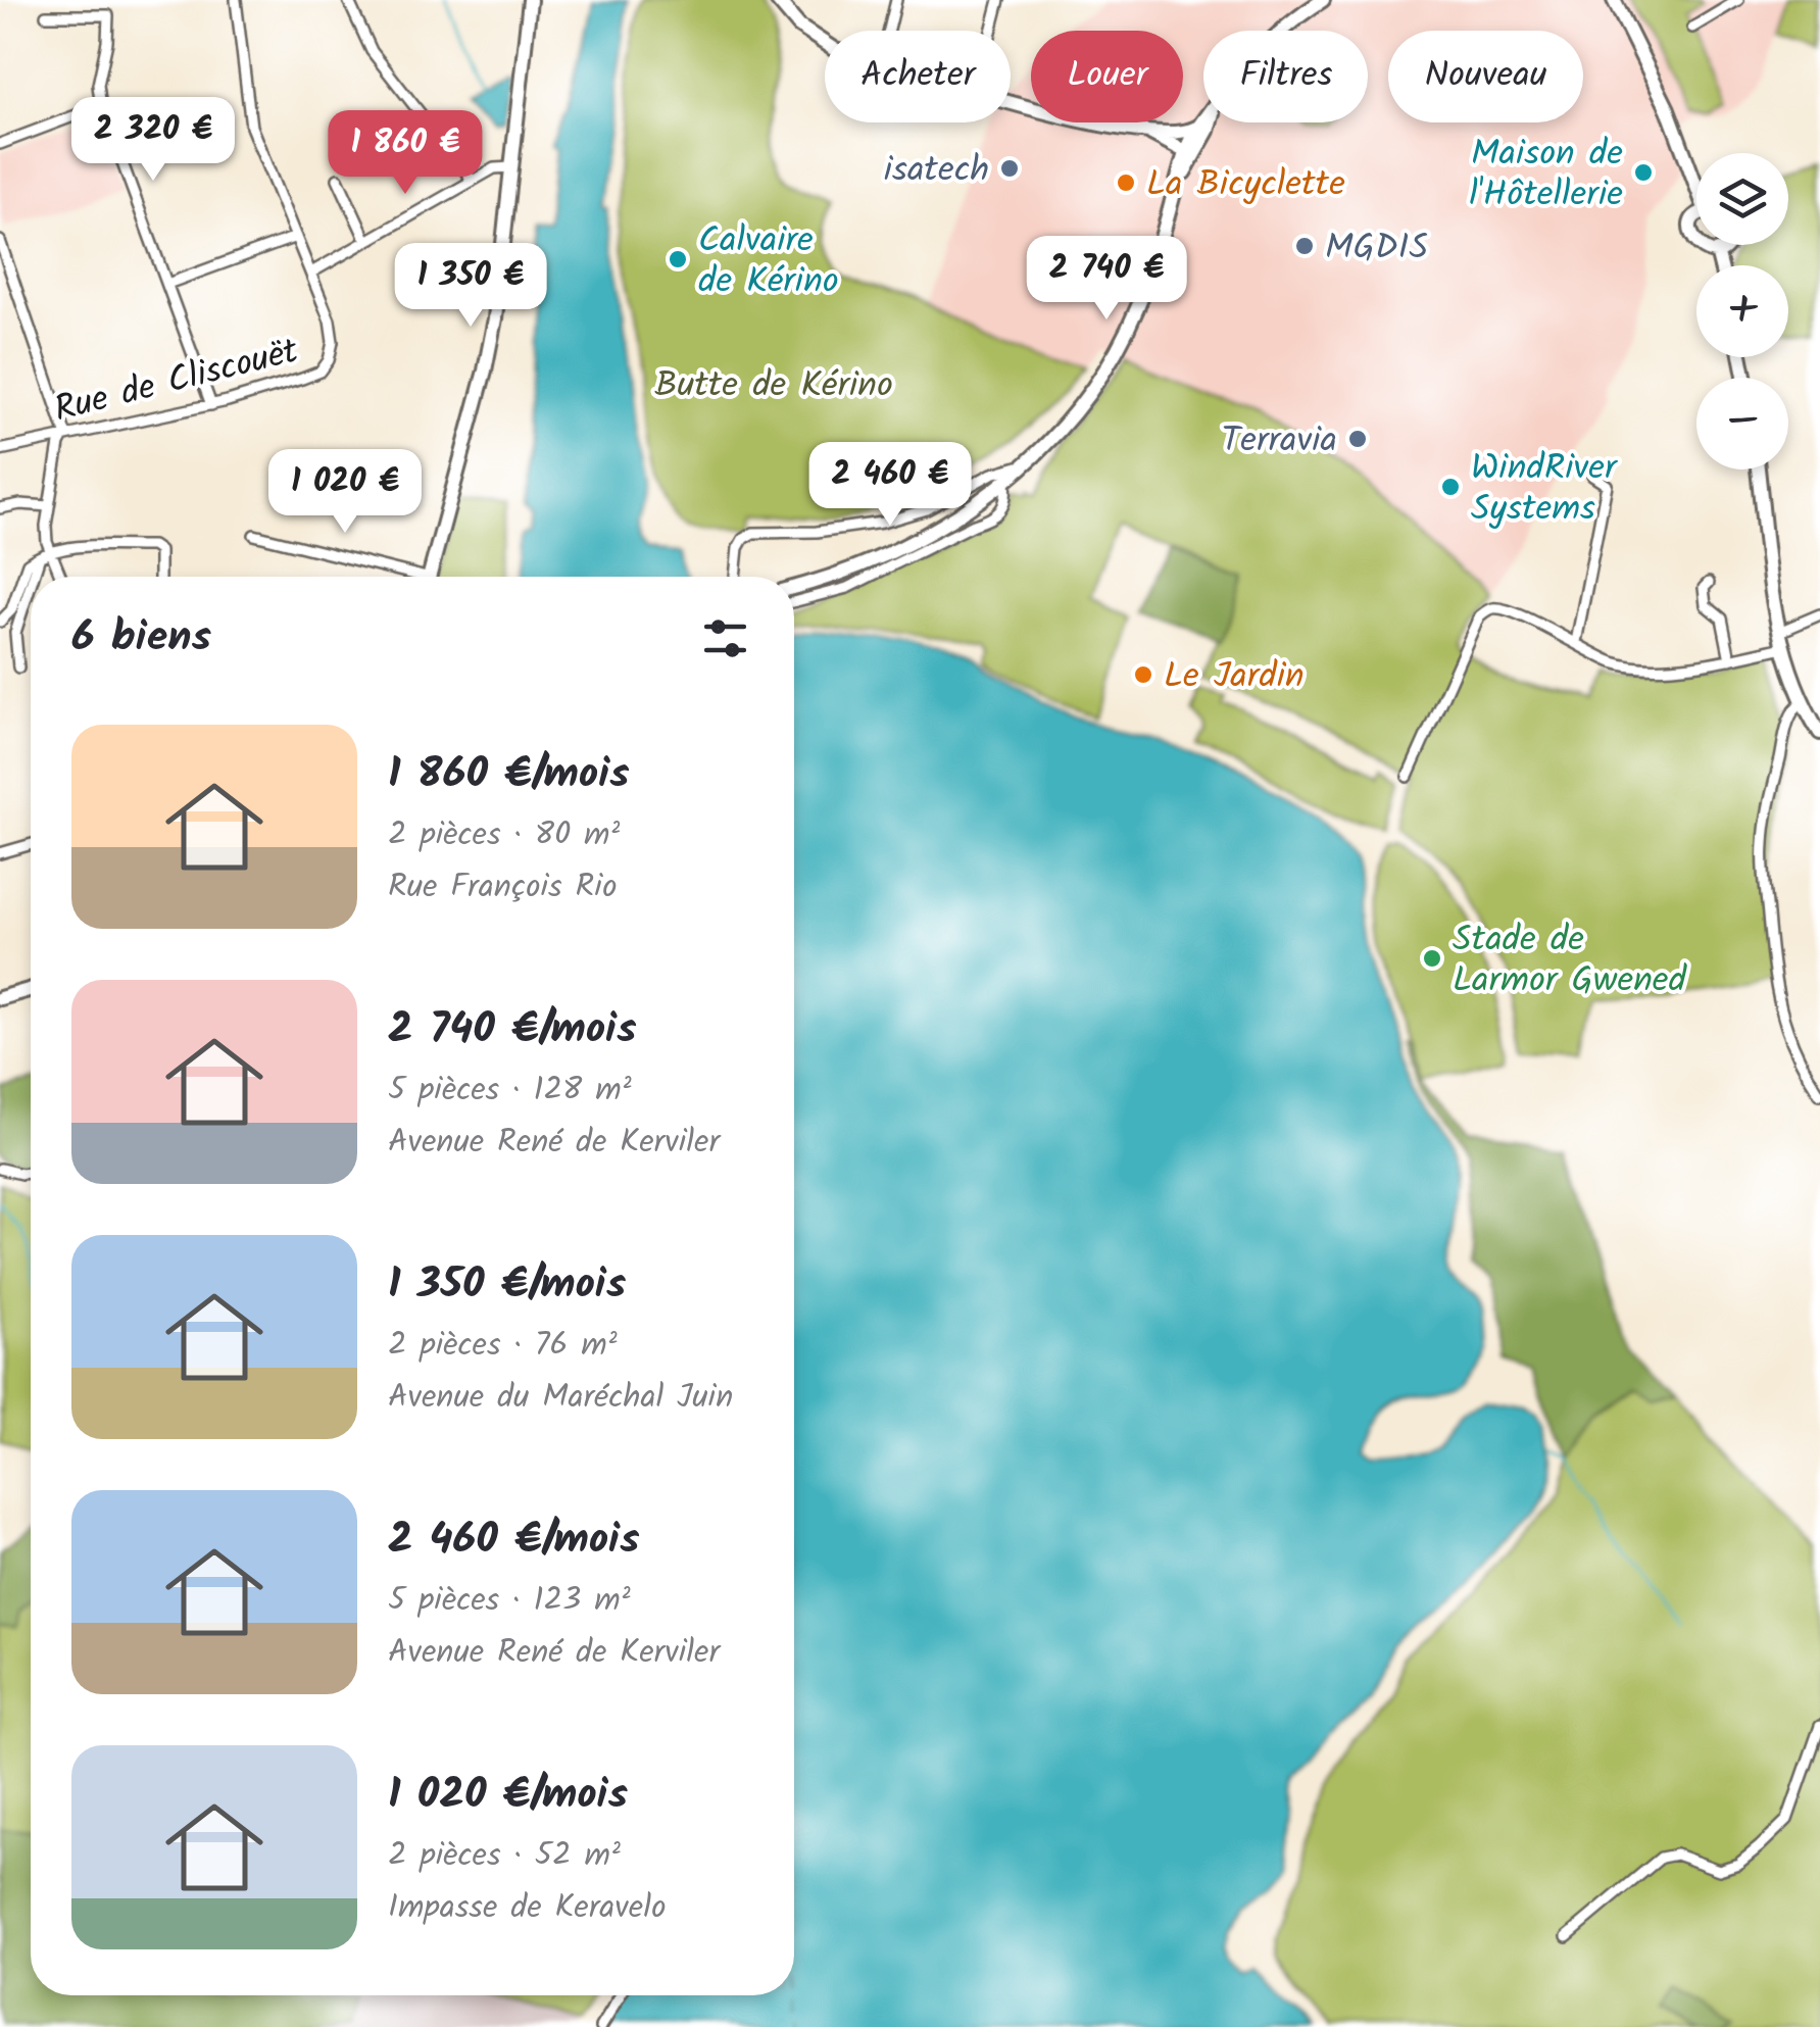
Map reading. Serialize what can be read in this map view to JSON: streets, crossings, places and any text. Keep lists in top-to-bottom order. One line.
{"streets":{"street":["Rue de Cliscouët"]},"parks":["Butte de Kérino"],"places":["isatech","Maison de l'Hôtellerie","La Bicyclette","MGDIS","Calvaire de Kérino","Terravia","WindRiver Systems","Le Jardin","Stade de Larmor Gwened"],"page":{"chip":["Acheter","Louer","Filtres","Nouveau"],"price":["2 320 €","1 860 €","2 740 €","1 350 €","2 460 €","1 020 €"],"map_buttons":["+","−"],"heading":"6 biens","list":[{"name":"1 860 €/mois","note":"2 pièces · 80 m² · Rue François Rio"},{"name":"2 740 €/mois","note":"5 pièces · 128 m² · Avenue René de Kerviler"},{"name":"1 350 €/mois","note":"2 pièces · 76 m² · Avenue du Maréchal Juin"},{"name":"2 460 €/mois","note":"5 pièces · 123 m² · Avenue René de Kerviler"},{"name":"1 020 €/mois","note":"2 pièces · 52 m² · Impasse de Keravelo"}]}}
